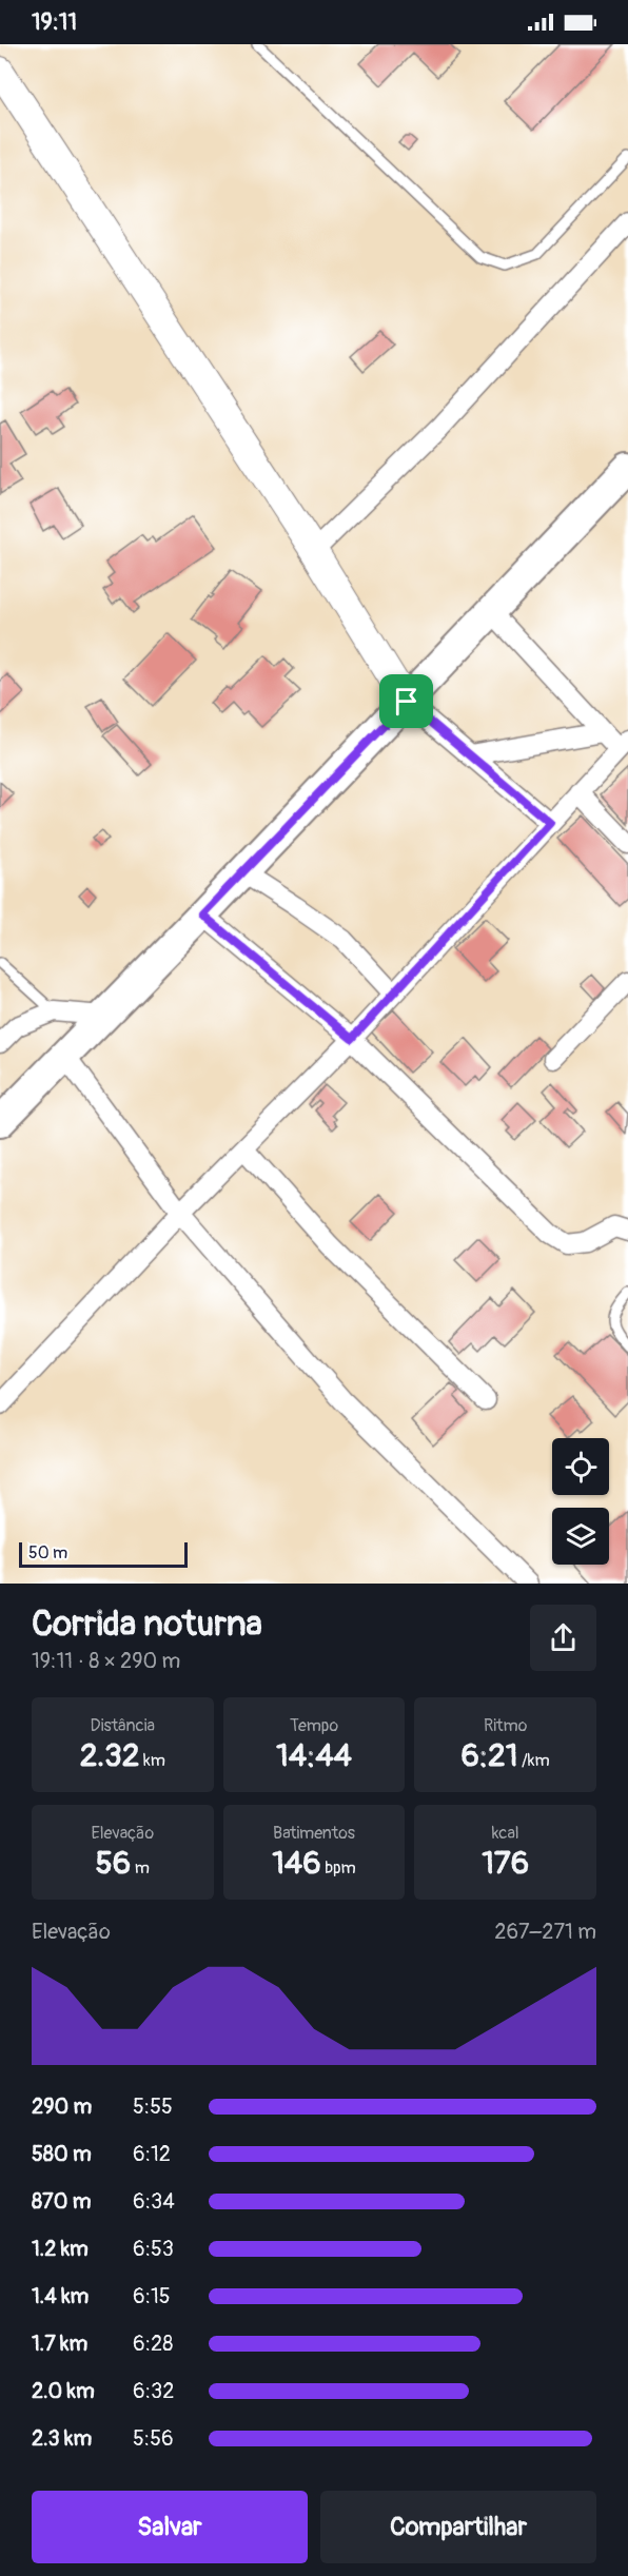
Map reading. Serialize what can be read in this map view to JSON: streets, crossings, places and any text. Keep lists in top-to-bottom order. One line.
{"scale_bar":"50 m","page":{"status":"19:11","scale":"50 m","heading":["Corrida noturna","19:11 · 8 × 290 m"],"stats":[["Distância","2.32 km"],["Tempo","14:44"],["Ritmo","6:21 /km"],["Elevação","56 m"],["Batimentos","146 bpm"],["kcal","176"]],"chart":["Elevação","267–271 m"],"list":[{"name":"290 m","note":"5:55"},{"name":"580 m","note":"6:12"},{"name":"870 m","note":"6:34"},{"name":"1.2 km","note":"6:53"},{"name":"1.4 km","note":"6:15"},{"name":"1.7 km","note":"6:28"},{"name":"2.0 km","note":"6:32"},{"name":"2.3 km","note":"5:56"}],"buttons":["Salvar","Compartilhar"]}}
